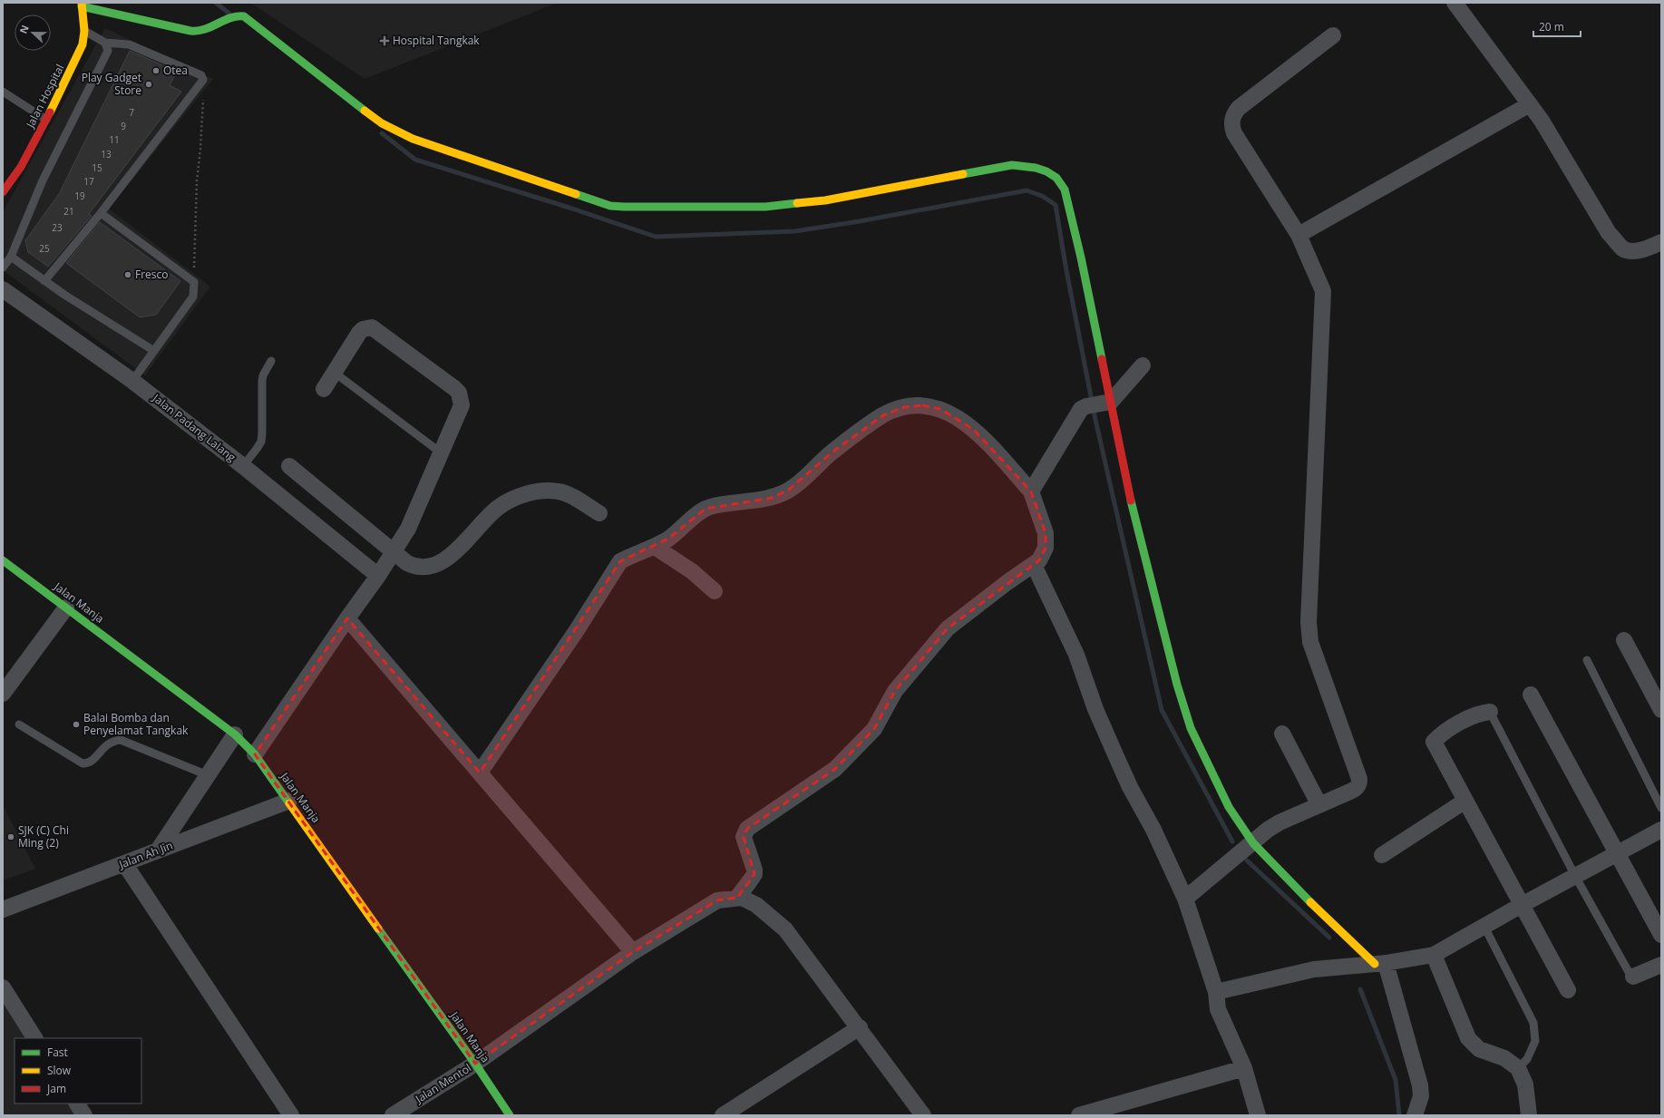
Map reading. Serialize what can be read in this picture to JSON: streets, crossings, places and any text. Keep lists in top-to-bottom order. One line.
{"streets":{"street":["Jalan Hospital","Jalan Padang Lalang","Jalan Manja","Jalan Ah Jin","Jalan Mentol"]},"crossings":[["Jalan Manja","Jalan Ah Jin"],["Jalan Manja","Jalan Mentol"]],"places":{"health":["Hospital Tangkak"],"other":["Otea","Play Gadget Store","Fresco","Balai Bomba dan Penyelamat Tangkak","SJK (C) Chi Ming (2)"]},"house_numbers":["7","9","11","13","15","17","19","21","23","25"],"legend":["Fast","Slow","Jam"],"scale_bar":"20 m","north":"left"}
